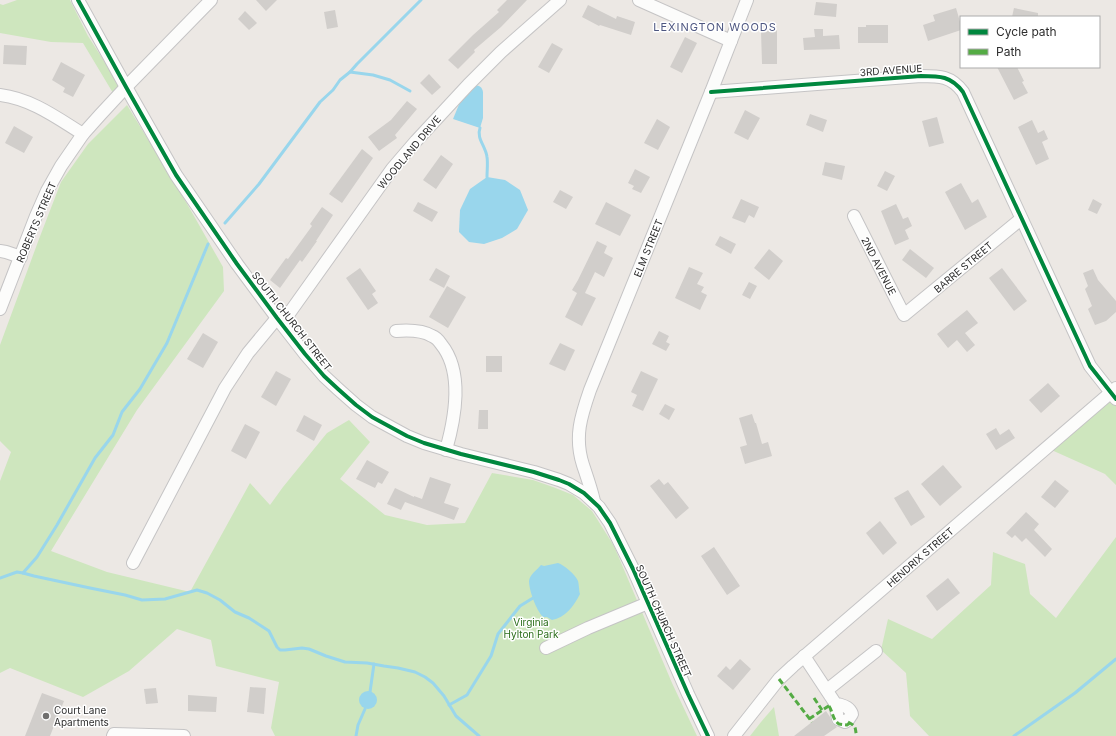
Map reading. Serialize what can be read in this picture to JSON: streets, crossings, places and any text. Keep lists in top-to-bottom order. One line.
{"streets":{"street":["3RD AVENUE","WOODLAND DRIVE","ROBERTS STREET","ELM STREET","2ND AVENUE","BARRE STREET","SOUTH CHURCH STREET","HENDRIX STREET"]},"crossings":[["3RD AVENUE","ELM STREET"],["3RD AVENUE","BARRE STREET"],["3RD AVENUE","HENDRIX STREET"],["WOODLAND DRIVE","SOUTH CHURCH STREET"],["ROBERTS STREET","SOUTH CHURCH STREET"],["ELM STREET","SOUTH CHURCH STREET"],["2ND AVENUE","BARRE STREET"]],"districts":["LEXINGTON WOODS"],"parks":["Virginia Hylton Park"],"places":["Court Lane Apartments"],"legend":["Cycle path","Path"]}
